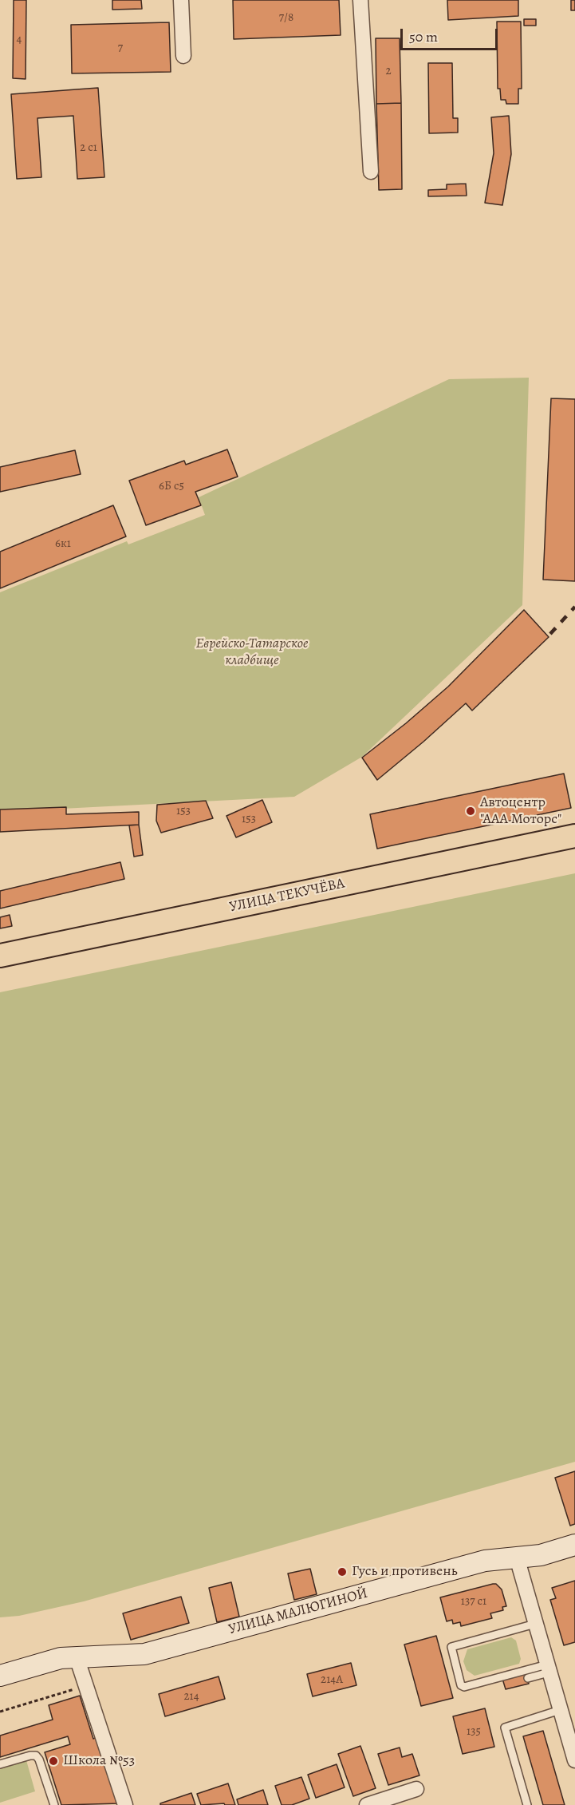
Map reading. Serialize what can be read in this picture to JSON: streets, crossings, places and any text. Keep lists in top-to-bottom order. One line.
{"streets":{"main road":["УЛИЦА ТЕКУЧЁВА","УЛИЦА МАЛЮГИНОЙ"]},"parks":["Еврейско-Татарское кладбище"],"places":["Автоцентр \"ААА Моторс\"","Гусь и противень","Школа №53"],"house_numbers":["7/8","4","7","2","2 с1","6Б с5","6к1","153","153","137 с1","214А","214","135"],"scale_bar":"50 m"}
